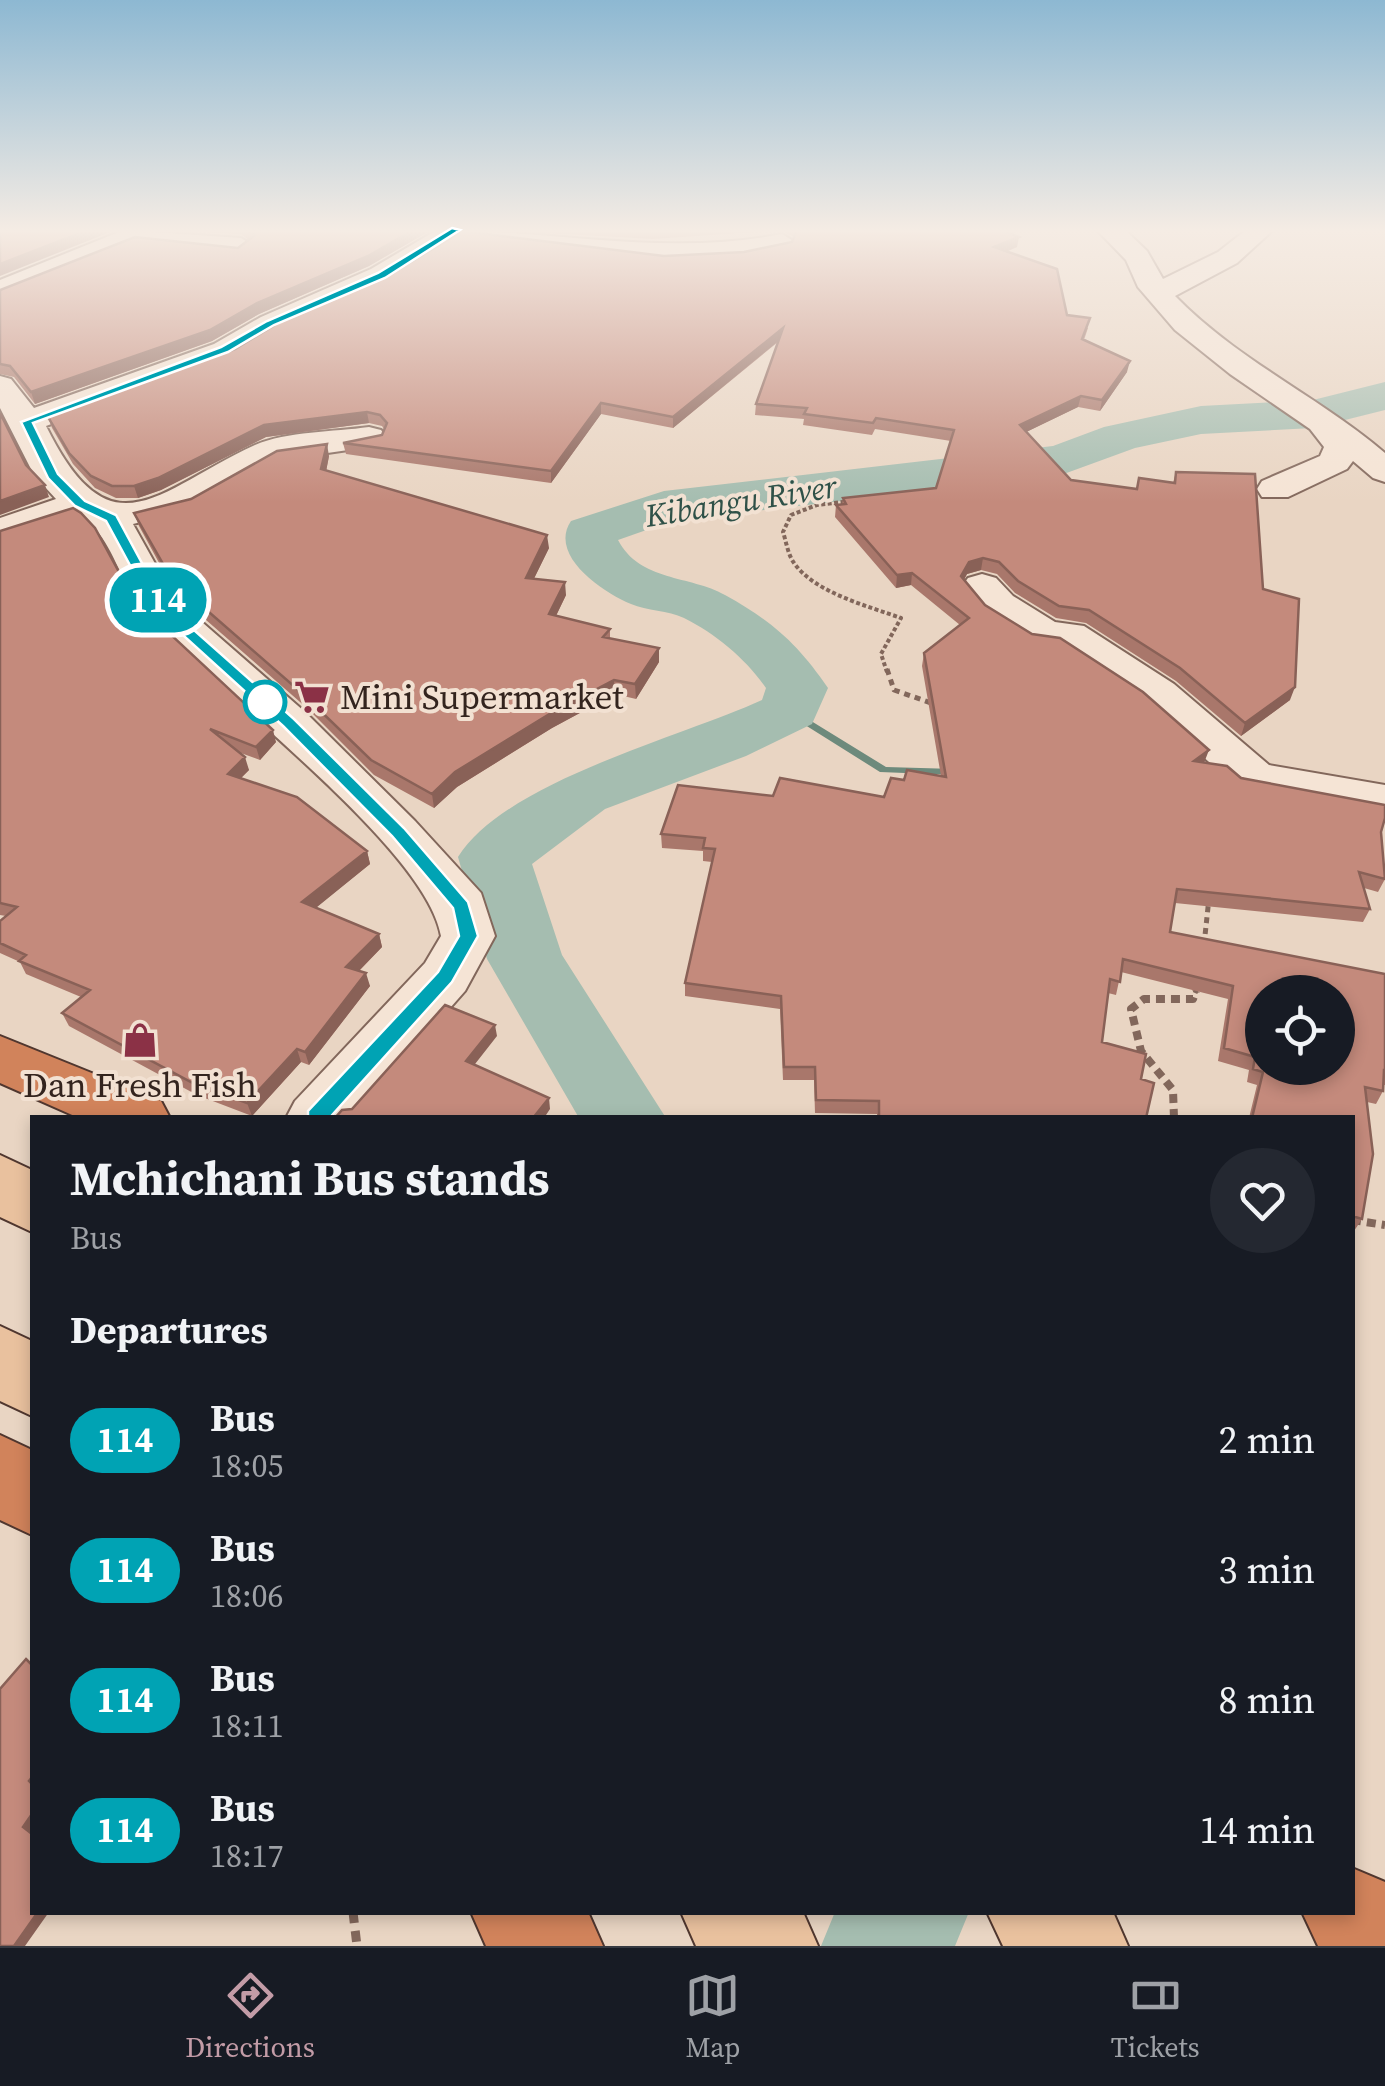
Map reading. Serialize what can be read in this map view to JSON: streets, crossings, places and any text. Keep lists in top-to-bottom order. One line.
{"water":["Kibangu River"],"places":{"supermarket":["Mini Supermarket"],"shop":["Dan Fresh Fish"]},"lines":["bus line 114"],"page":{"on_map":"114","heading":[["Mchichani Bus stands","Bus"],"Departures"],"list":[{"mark":"114","name":"Bus","note":"18:05","value":"2 min"},{"mark":"114","name":"Bus","note":"18:06","value":"3 min"},{"mark":"114","name":"Bus","note":"18:11","value":"8 min"},{"mark":"114","name":"Bus","note":"18:17","value":"14 min"}],"tabs":["Directions","Map","Tickets"]}}
